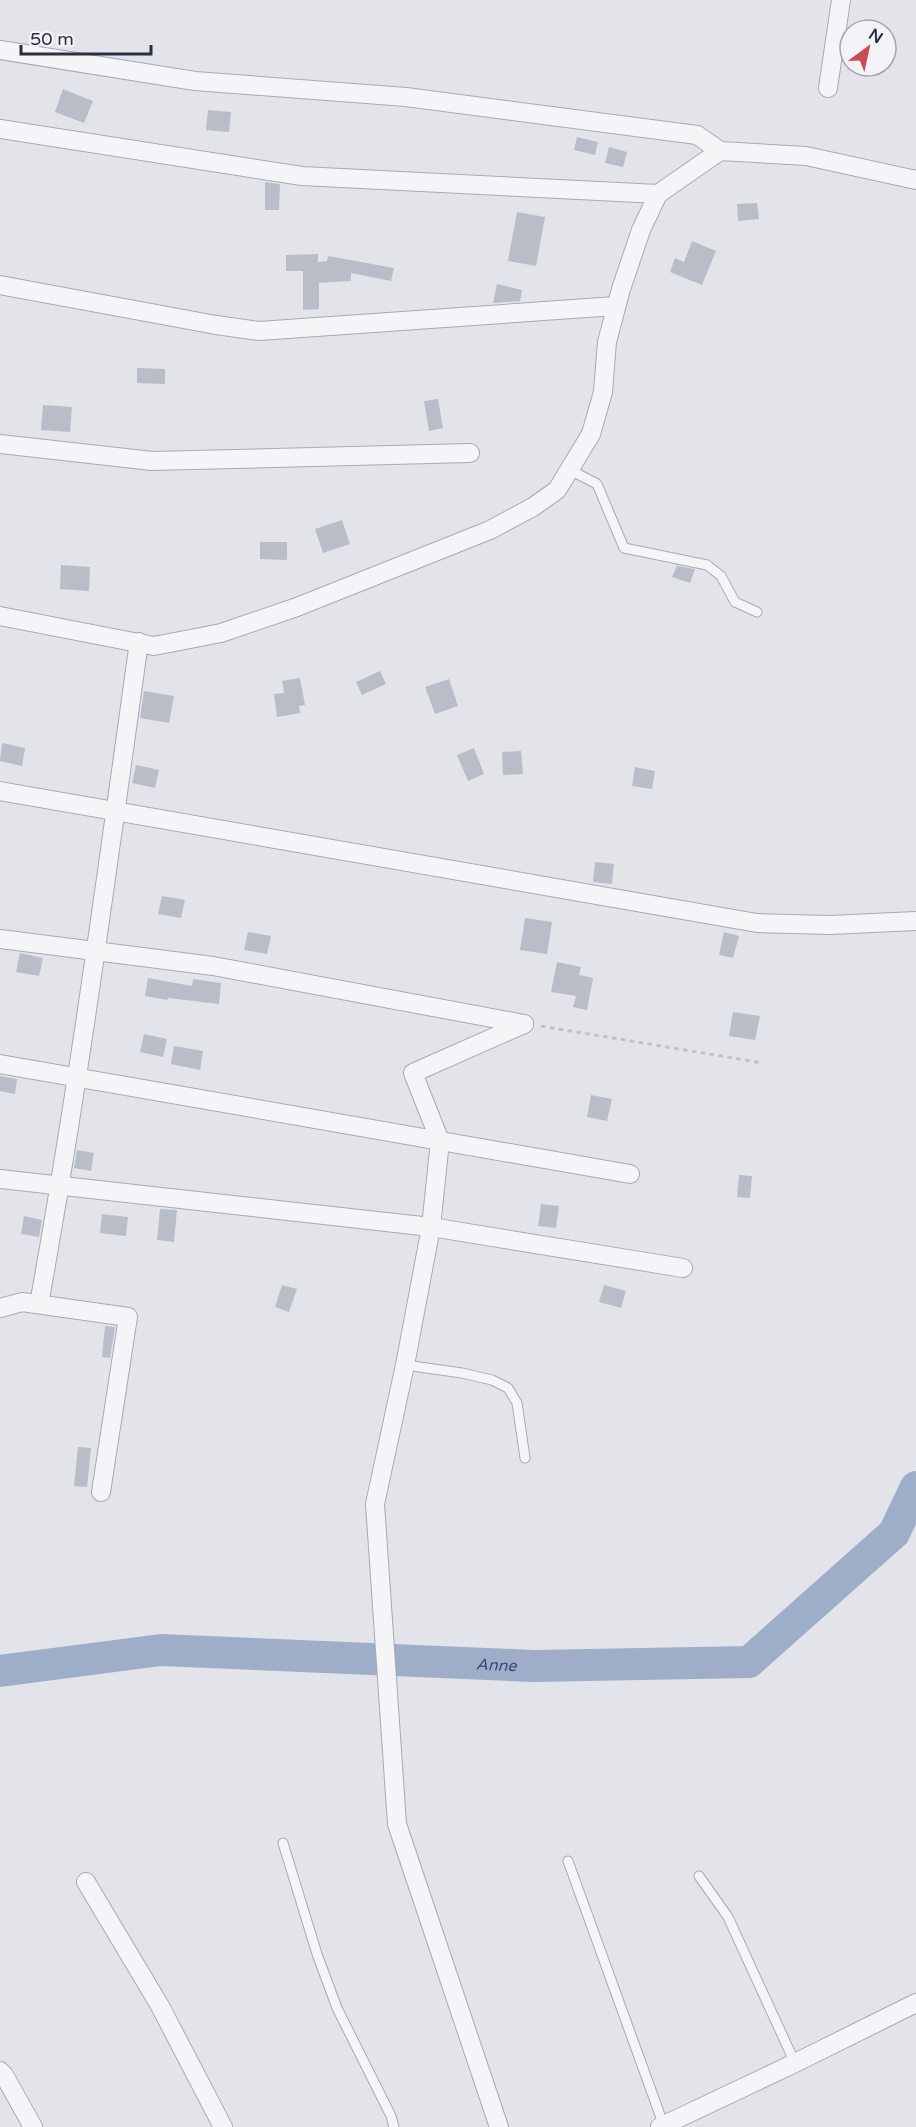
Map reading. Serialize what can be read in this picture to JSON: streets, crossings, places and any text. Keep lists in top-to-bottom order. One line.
{"water":["Anne"],"scale_bar":"50 m","north":"top right"}
